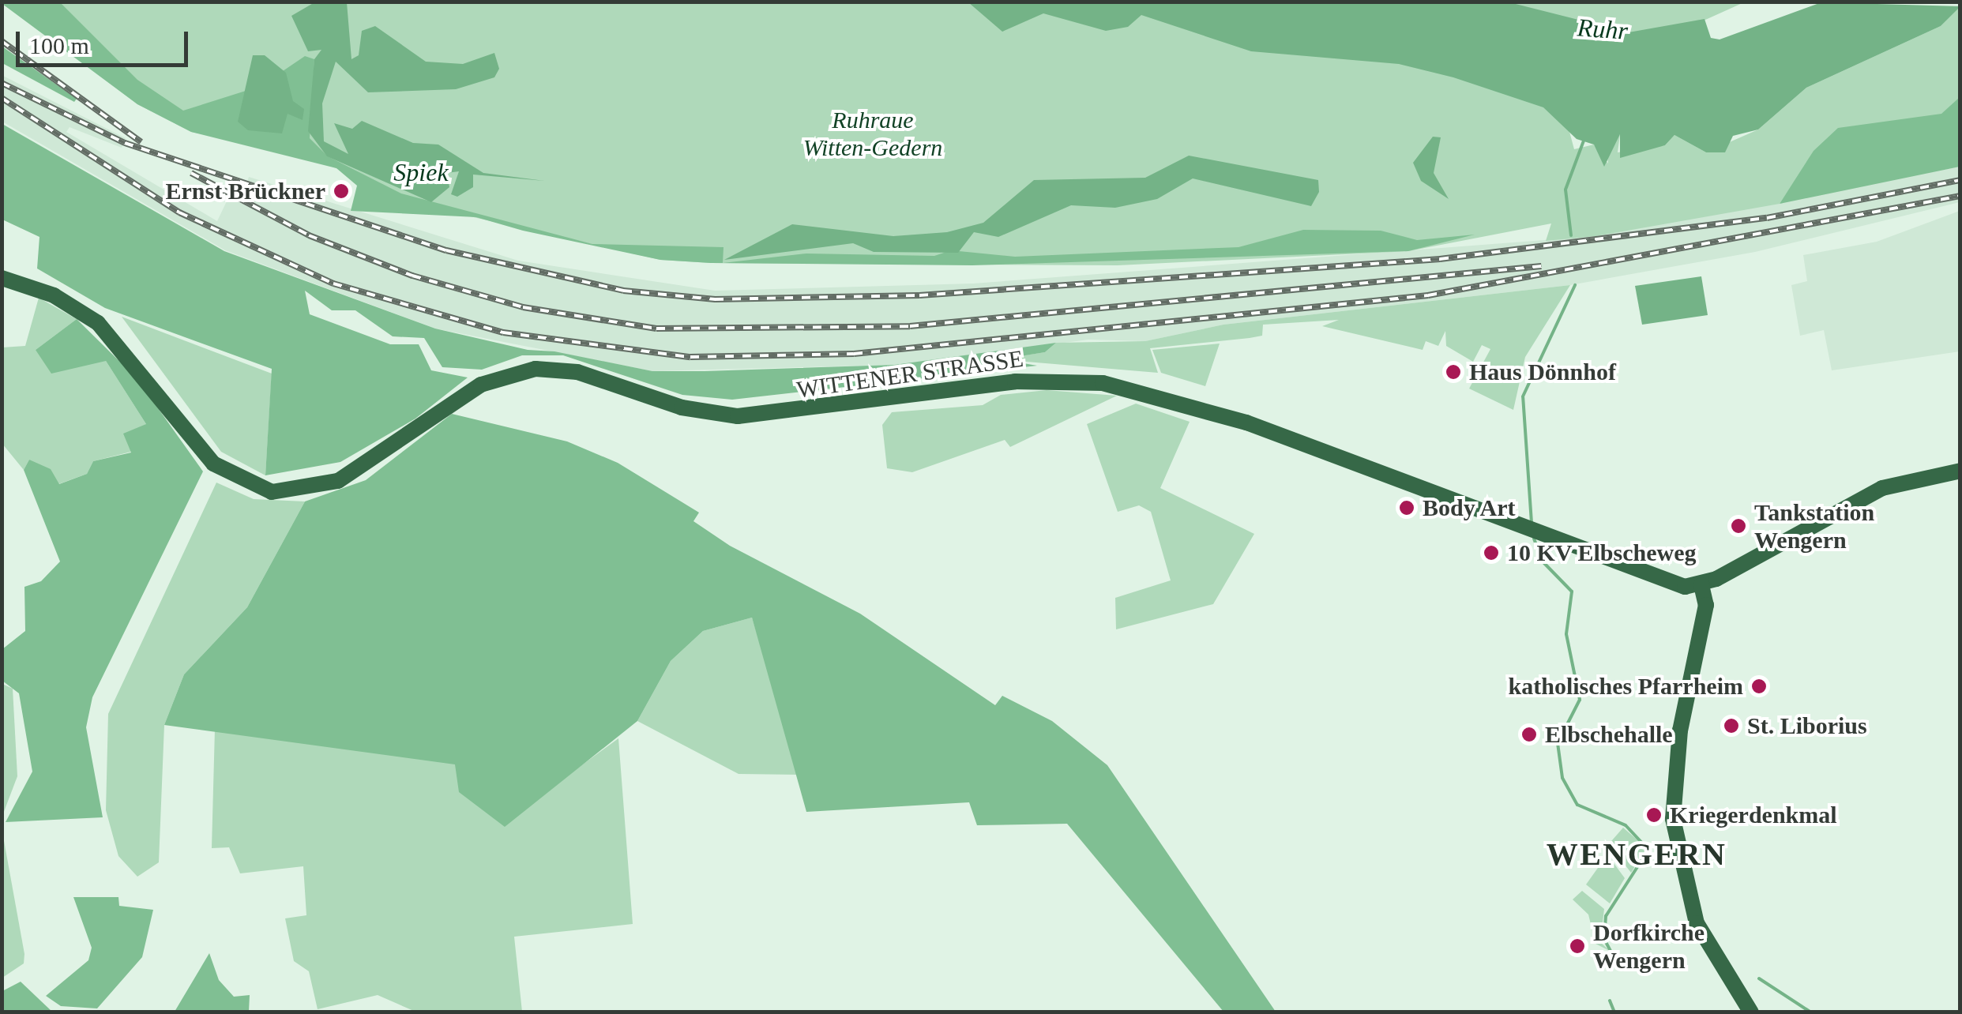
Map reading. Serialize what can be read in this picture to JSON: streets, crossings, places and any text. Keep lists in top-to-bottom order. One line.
{"streets":{"main road":["WITTENER STRASSE"]},"districts":["WENGERN"],"water":["Ruhr","Spiek"],"parks":["Ruhraue Witten-Gedern"],"places":["Ernst Brückner","Haus Dönnhof","Body Art","Tankstation Wengern","10 KV Elbscheweg","katholisches Pfarrheim","St. Liborius","Elbschehalle","Kriegerdenkmal","Dorfkirche Wengern"],"scale_bar":"100 m"}
